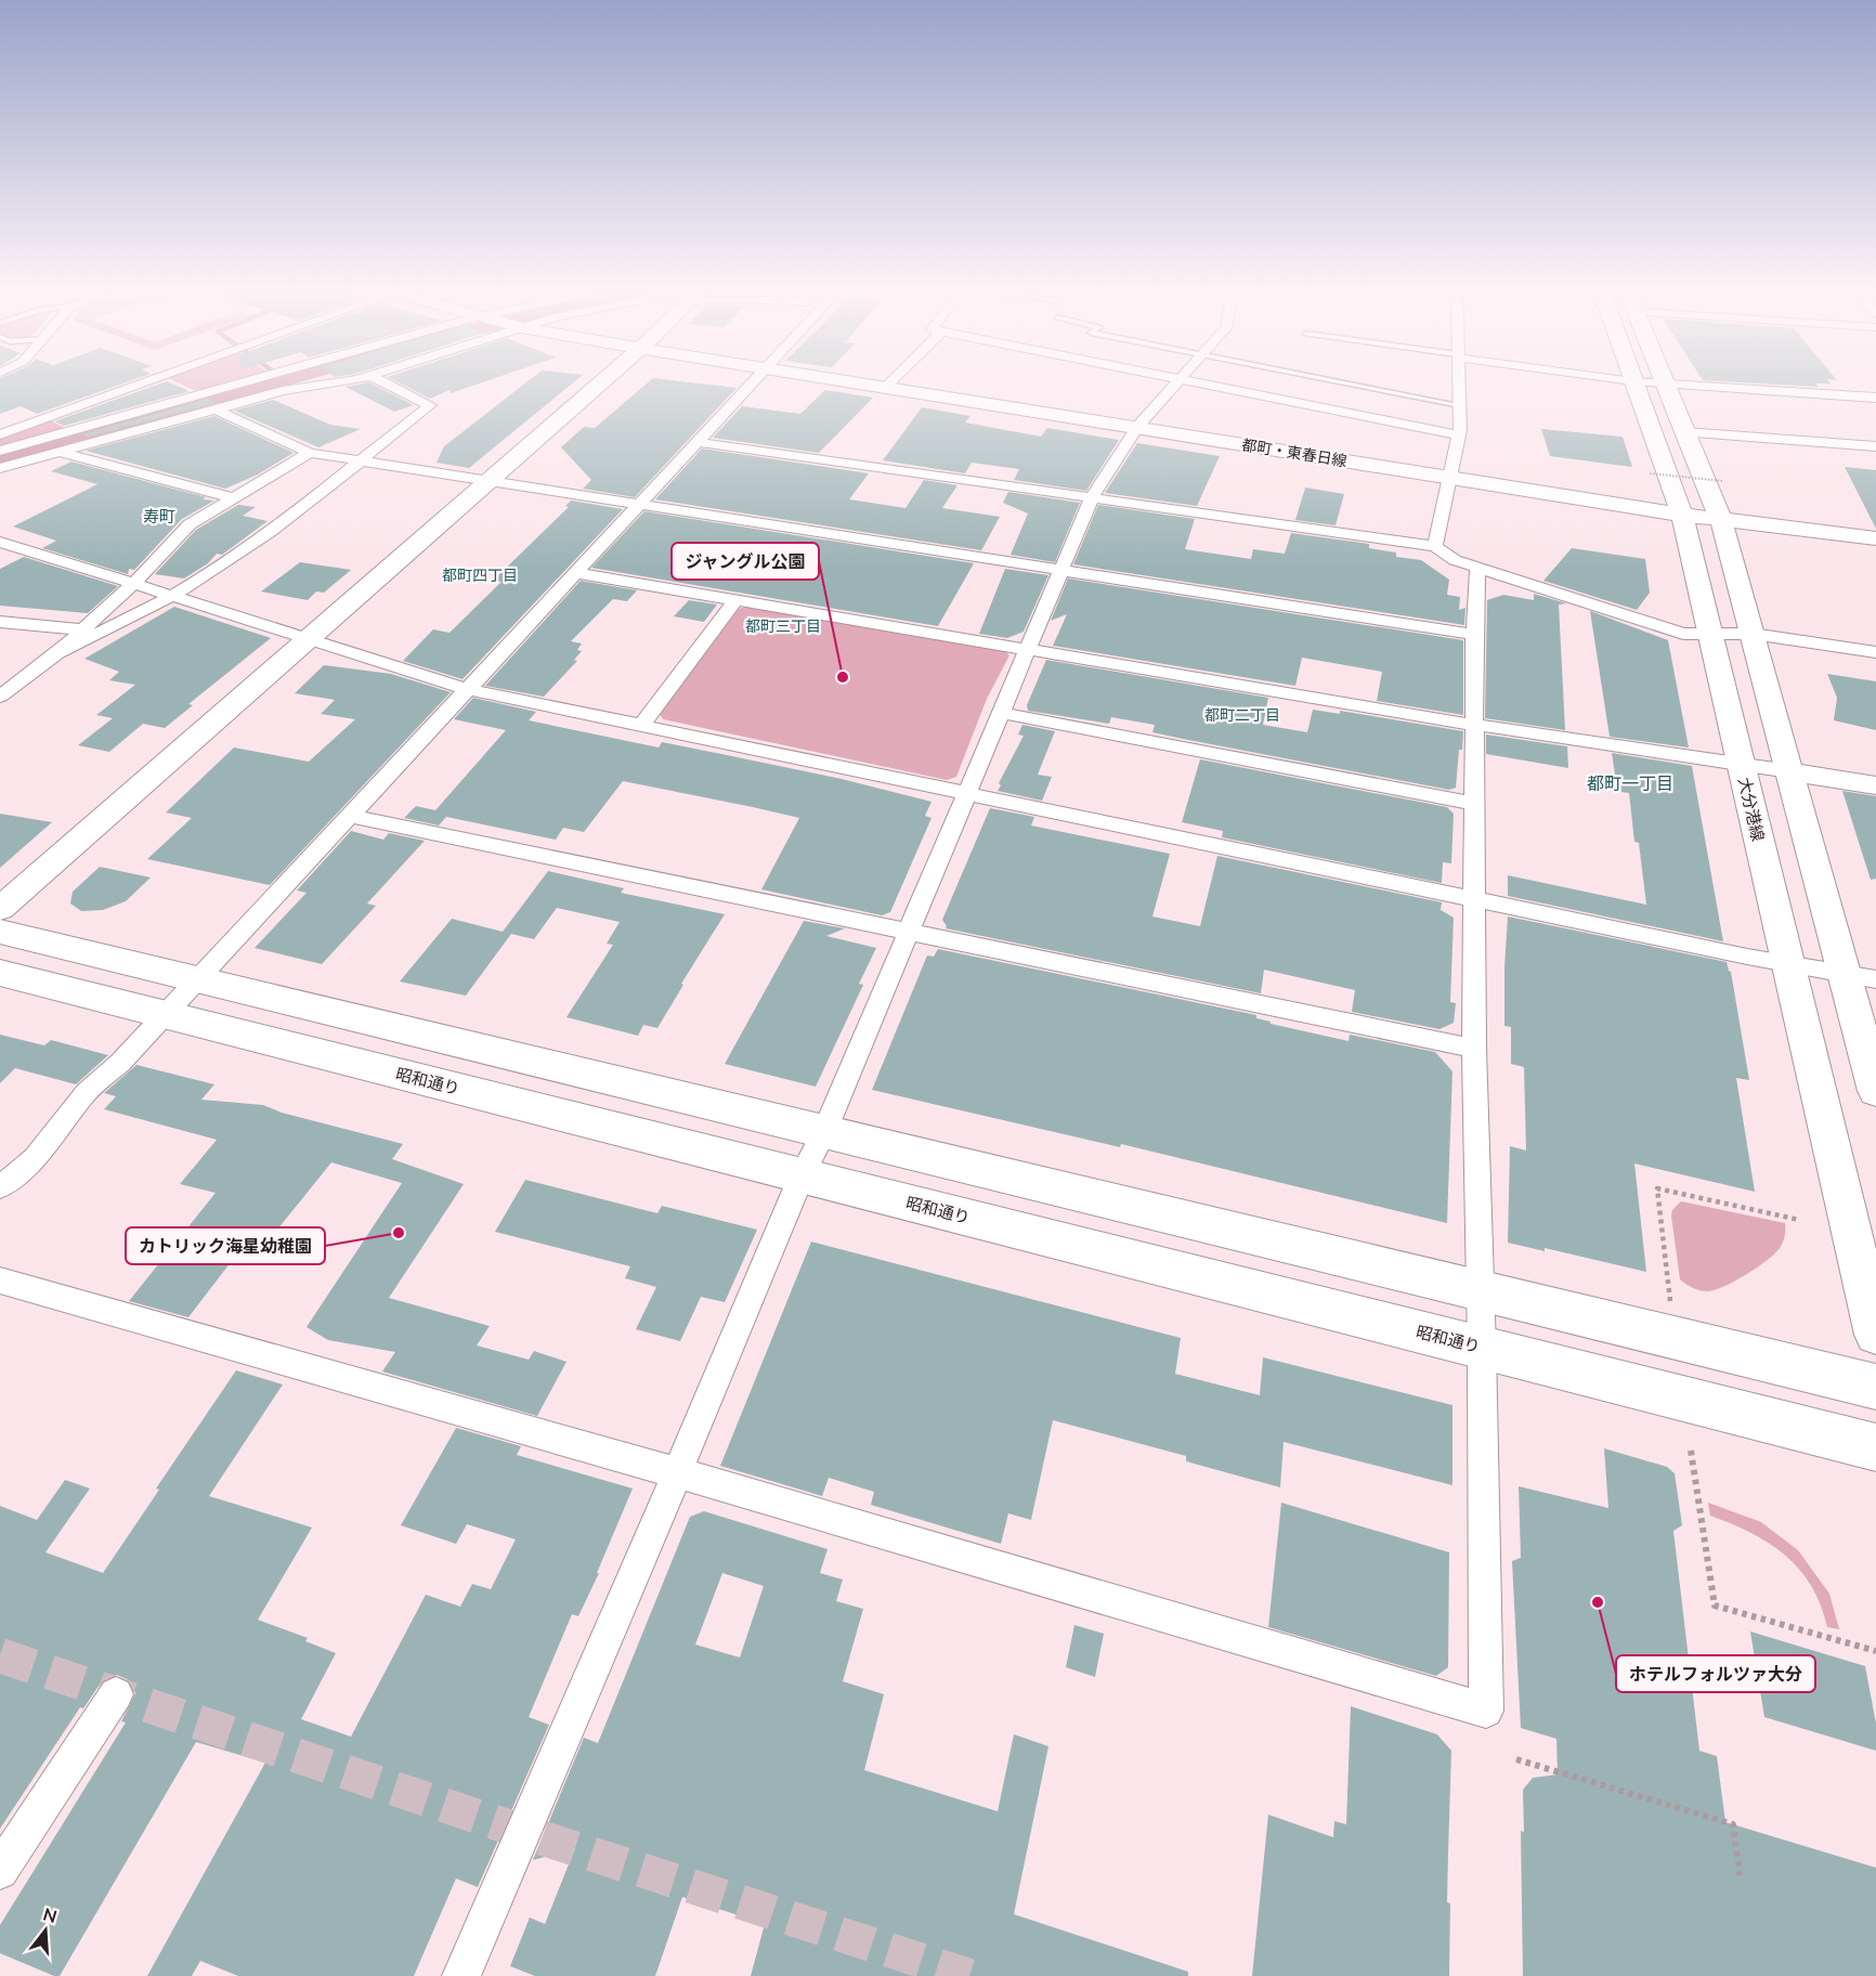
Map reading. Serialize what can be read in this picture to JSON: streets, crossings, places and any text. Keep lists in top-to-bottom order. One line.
{"streets":{"highway":["昭和通り"],"street":["都町・東春日線","大分港線"]},"crossings":[["都町・東春日線","大分港線"]],"districts":["寿町","都町四丁目","都町三丁目","都町二丁目","都町一丁目"],"places":["ジャングル公園","カトリック海星幼稚園","ホテルフォルツァ大分"],"north":"top"}
